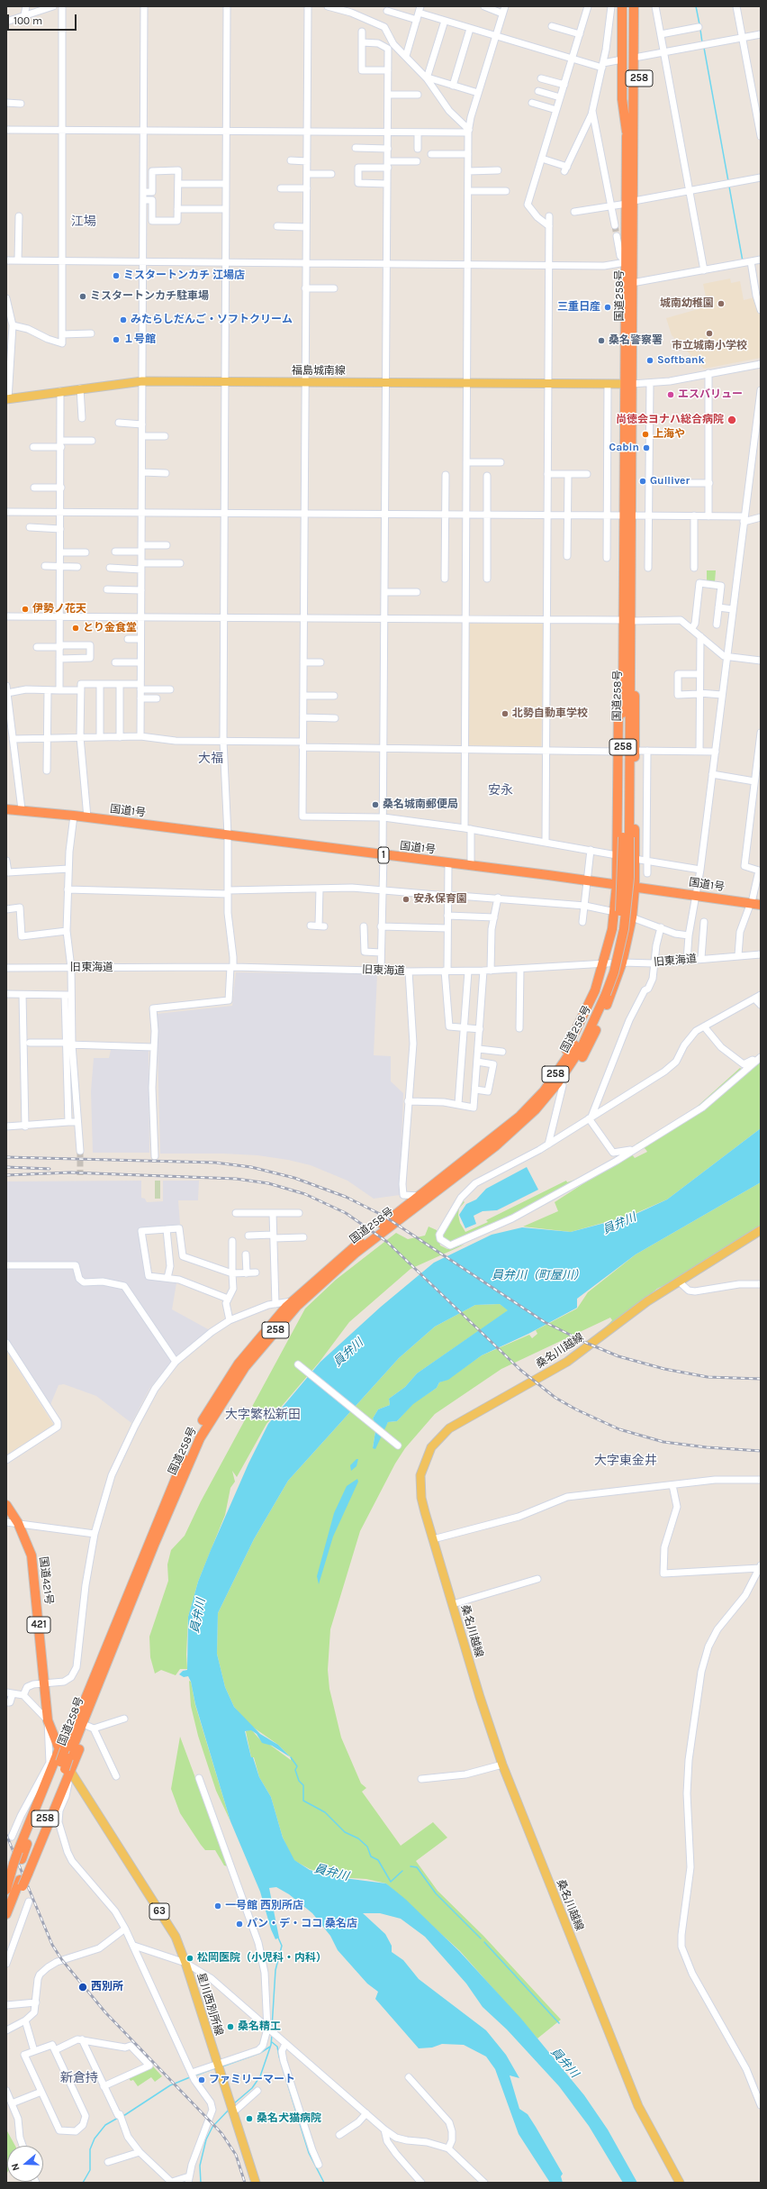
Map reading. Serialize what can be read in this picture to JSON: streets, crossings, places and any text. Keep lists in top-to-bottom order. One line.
{"streets":{"highway":["258","国道258号","国道1号","1","国道421号","421"],"main road":["福島城南線","桑名川越線","63","星川西別所線"],"street":["旧東海道"]},"crossings":[["258","国道258号"],["国道258号","福島城南線"],["国道258号","国道421号"],["国道258号","星川西別所線"],["国道421号","星川西別所線"]],"districts":["江場","大福","安永","大字繁松新田","大字東金井","新倉持"],"water":["員弁川","員弁川（町屋川）"],"places":["ミスタートンカチ 江場店","ミスタートンカチ駐車場","城南幼稚園","三重日産","みたらしだんご・ソフトクリーム","市立城南小学校","１号館","桑名警察署","Softbank","エスバリュー","尚徳会ヨナハ総合病院","上海や","Cabin","Gulliver","伊勢ノ花天","とり金食堂","北勢自動車学校","桑名城南郵便局","安永保育園","一号館 西別所店","パン・デ・ココ 桑名店","松岡医院（小児科・内科）","西別所","桑名精工","ファミリーマート","桑名犬猫病院"],"scale_bar":"100 m","north":"left"}
